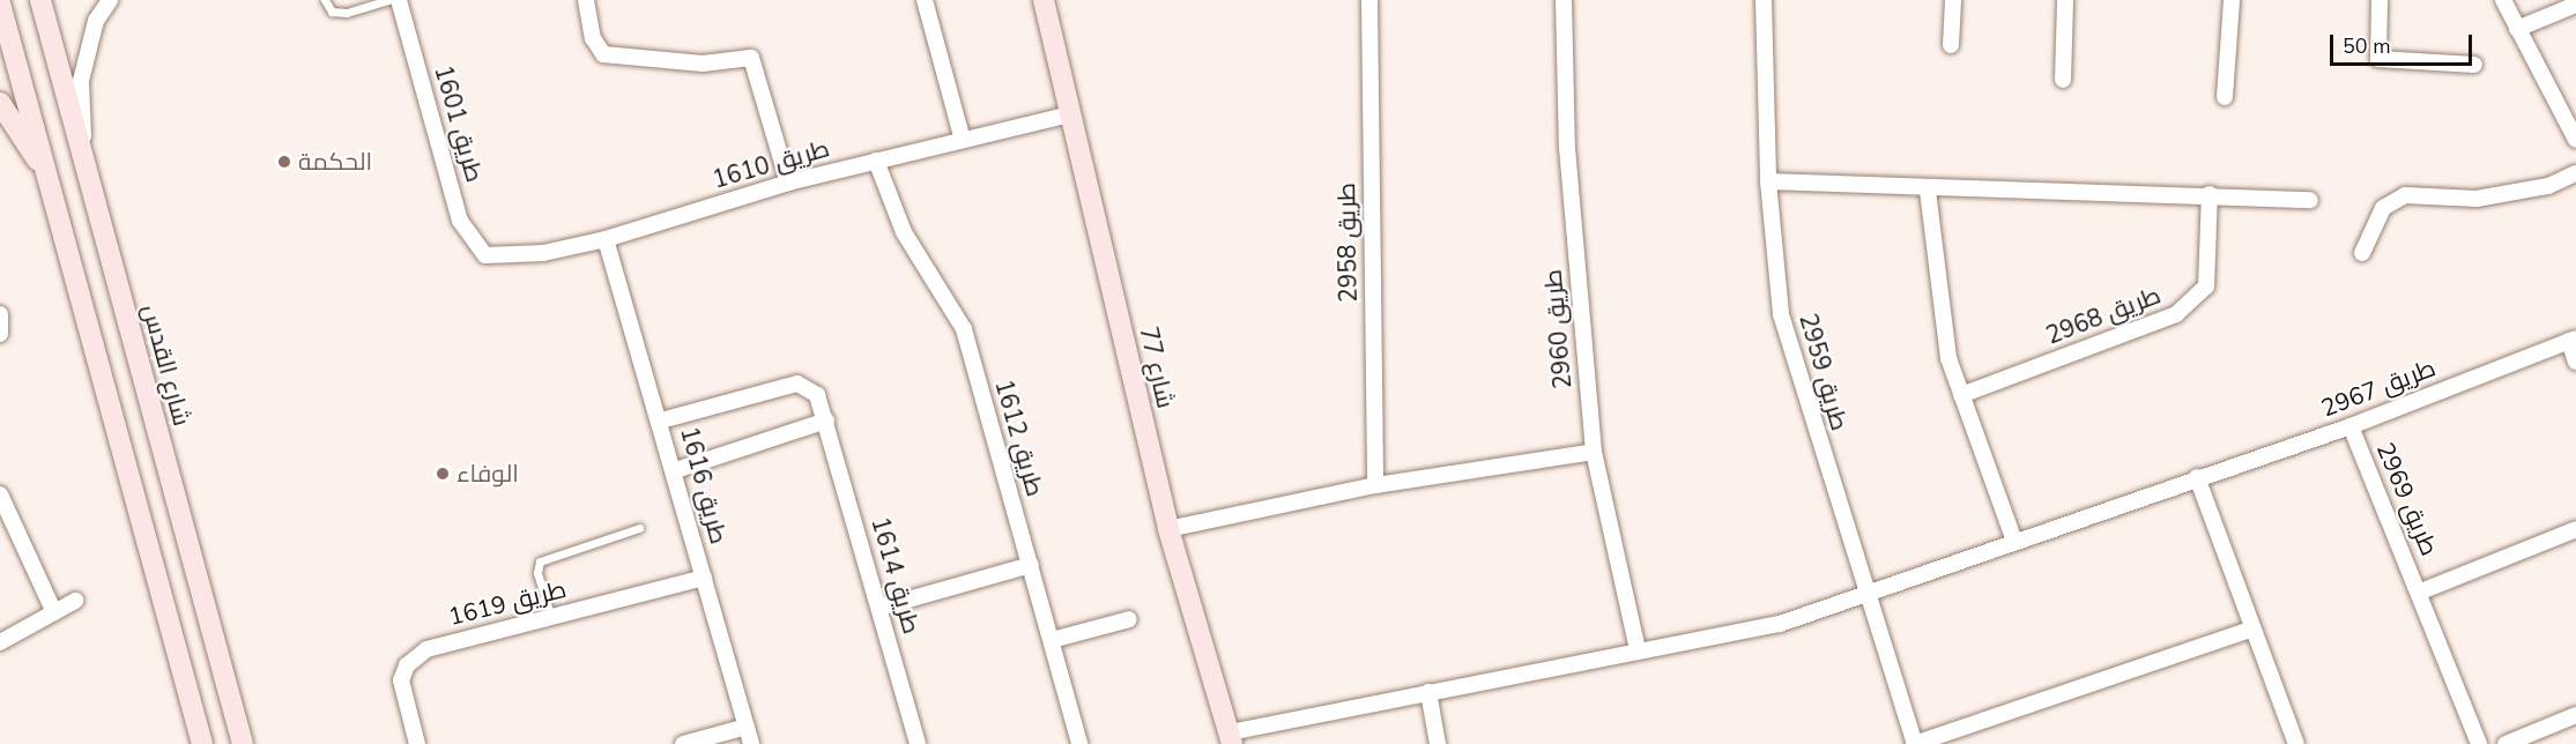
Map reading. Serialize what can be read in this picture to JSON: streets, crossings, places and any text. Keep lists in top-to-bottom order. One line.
{"streets":{"main road":["شارع القدس","شارع 77"],"street":["طريق 1601","طريق 1610","طريق 2958","طريق 2968","طريق 2960","طريق 2959","طريق 2967","طريق 1612","طريق 1616","طريق 2969","طريق 1614","طريق 1619"]},"crossings":[["طريق 1601","طريق 1610"],["طريق 1610","شارع 77"],["طريق 1610","طريق 1612"],["طريق 1610","طريق 1616"],["طريق 2959","طريق 2967"],["طريق 2967","طريق 2969"],["طريق 1616","طريق 1614"],["طريق 1616","طريق 1619"]],"places":["الحكمة","الوفاء"],"scale_bar":"50 m"}
